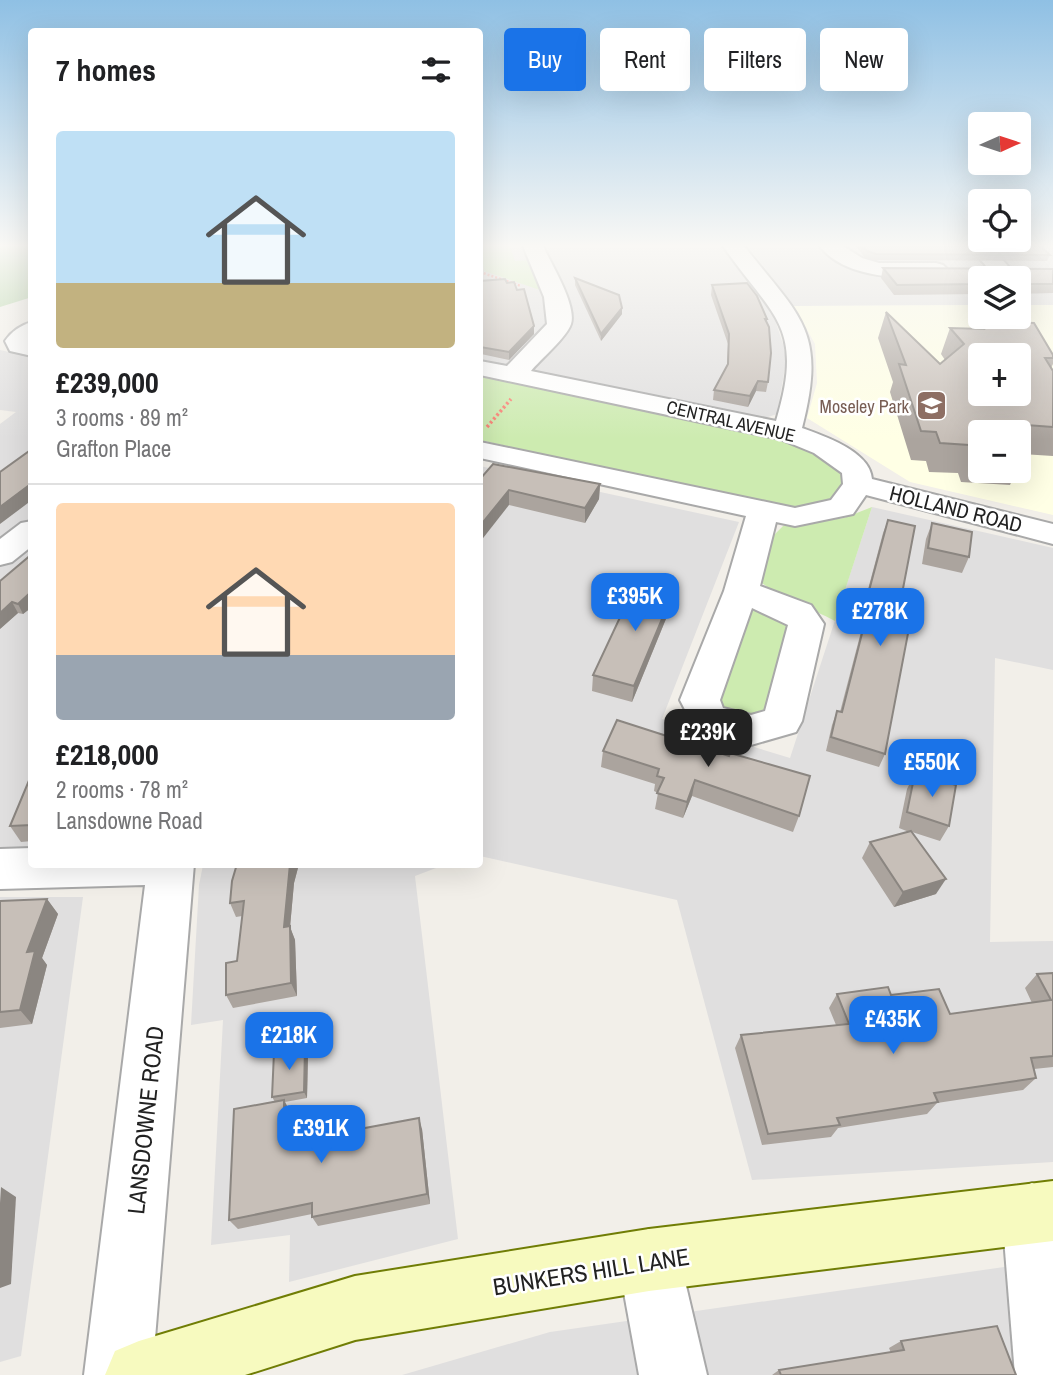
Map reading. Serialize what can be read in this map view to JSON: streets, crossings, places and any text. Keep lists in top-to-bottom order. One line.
{"streets":{"street":["CENTRAL AVENUE","HOLLAND ROAD","LANSDOWNE ROAD","BUNKERS HILL LANE"]},"crossings":[["CENTRAL AVENUE","HOLLAND ROAD"]],"places":{"school or university":["Moseley Park"]},"north":"right","page":{"chip":["Buy","Rent","Filters","New"],"heading":"7 homes","map_buttons":["+","−"],"list":[{"name":"£239,000","note":"3 rooms · 89 m² · Grafton Place"},{"name":"£218,000","note":"2 rooms · 78 m² · Lansdowne Road"}],"price":["£395K","£278K","£239K","£550K","£435K","£218K","£391K"]}}
